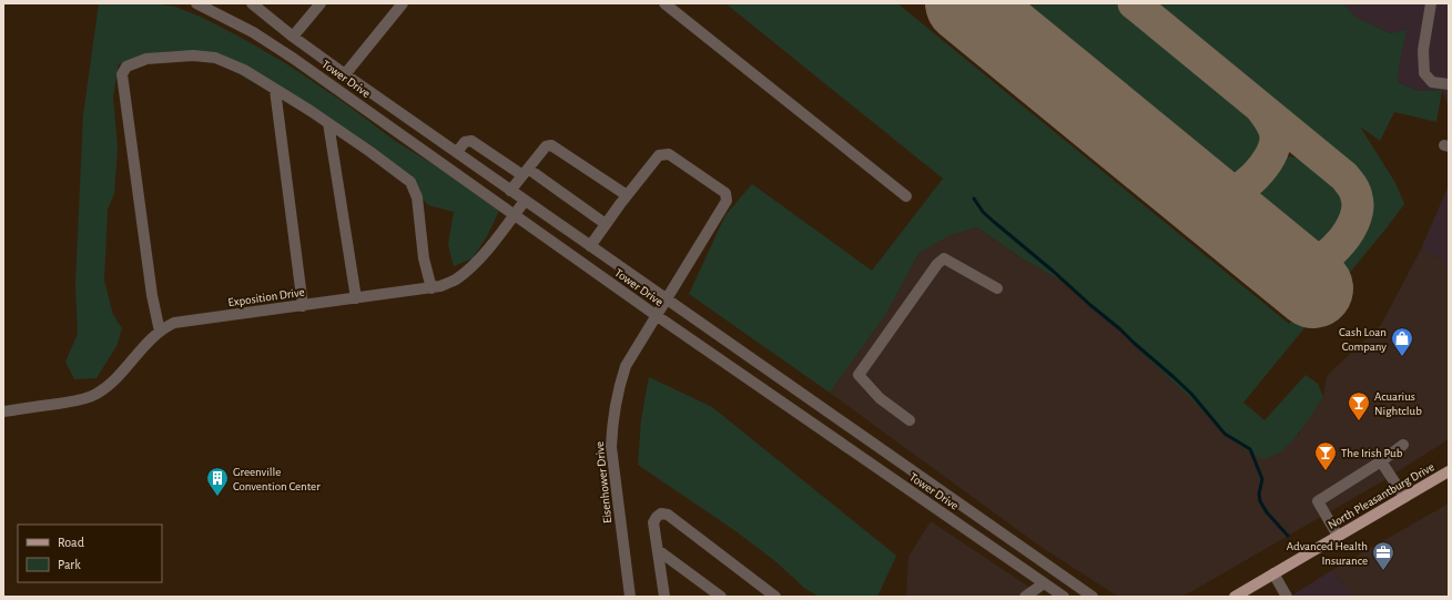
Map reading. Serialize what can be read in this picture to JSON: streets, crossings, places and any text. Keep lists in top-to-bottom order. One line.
{"streets":{"main road":["North Pleasantburg Drive"],"street":["Tower Drive","Exposition Drive","Eisenhower Drive"]},"crossings":[["Tower Drive","Exposition Drive"],["Tower Drive","Eisenhower Drive"]],"places":{"shop":["Cash Loan Company"],"bar":["Acuarius Nightclub","The Irish Pub"],"building":["Greenville Convention Center"],"office":["Advanced Health Insurance"]},"legend":["Road","Park"]}
